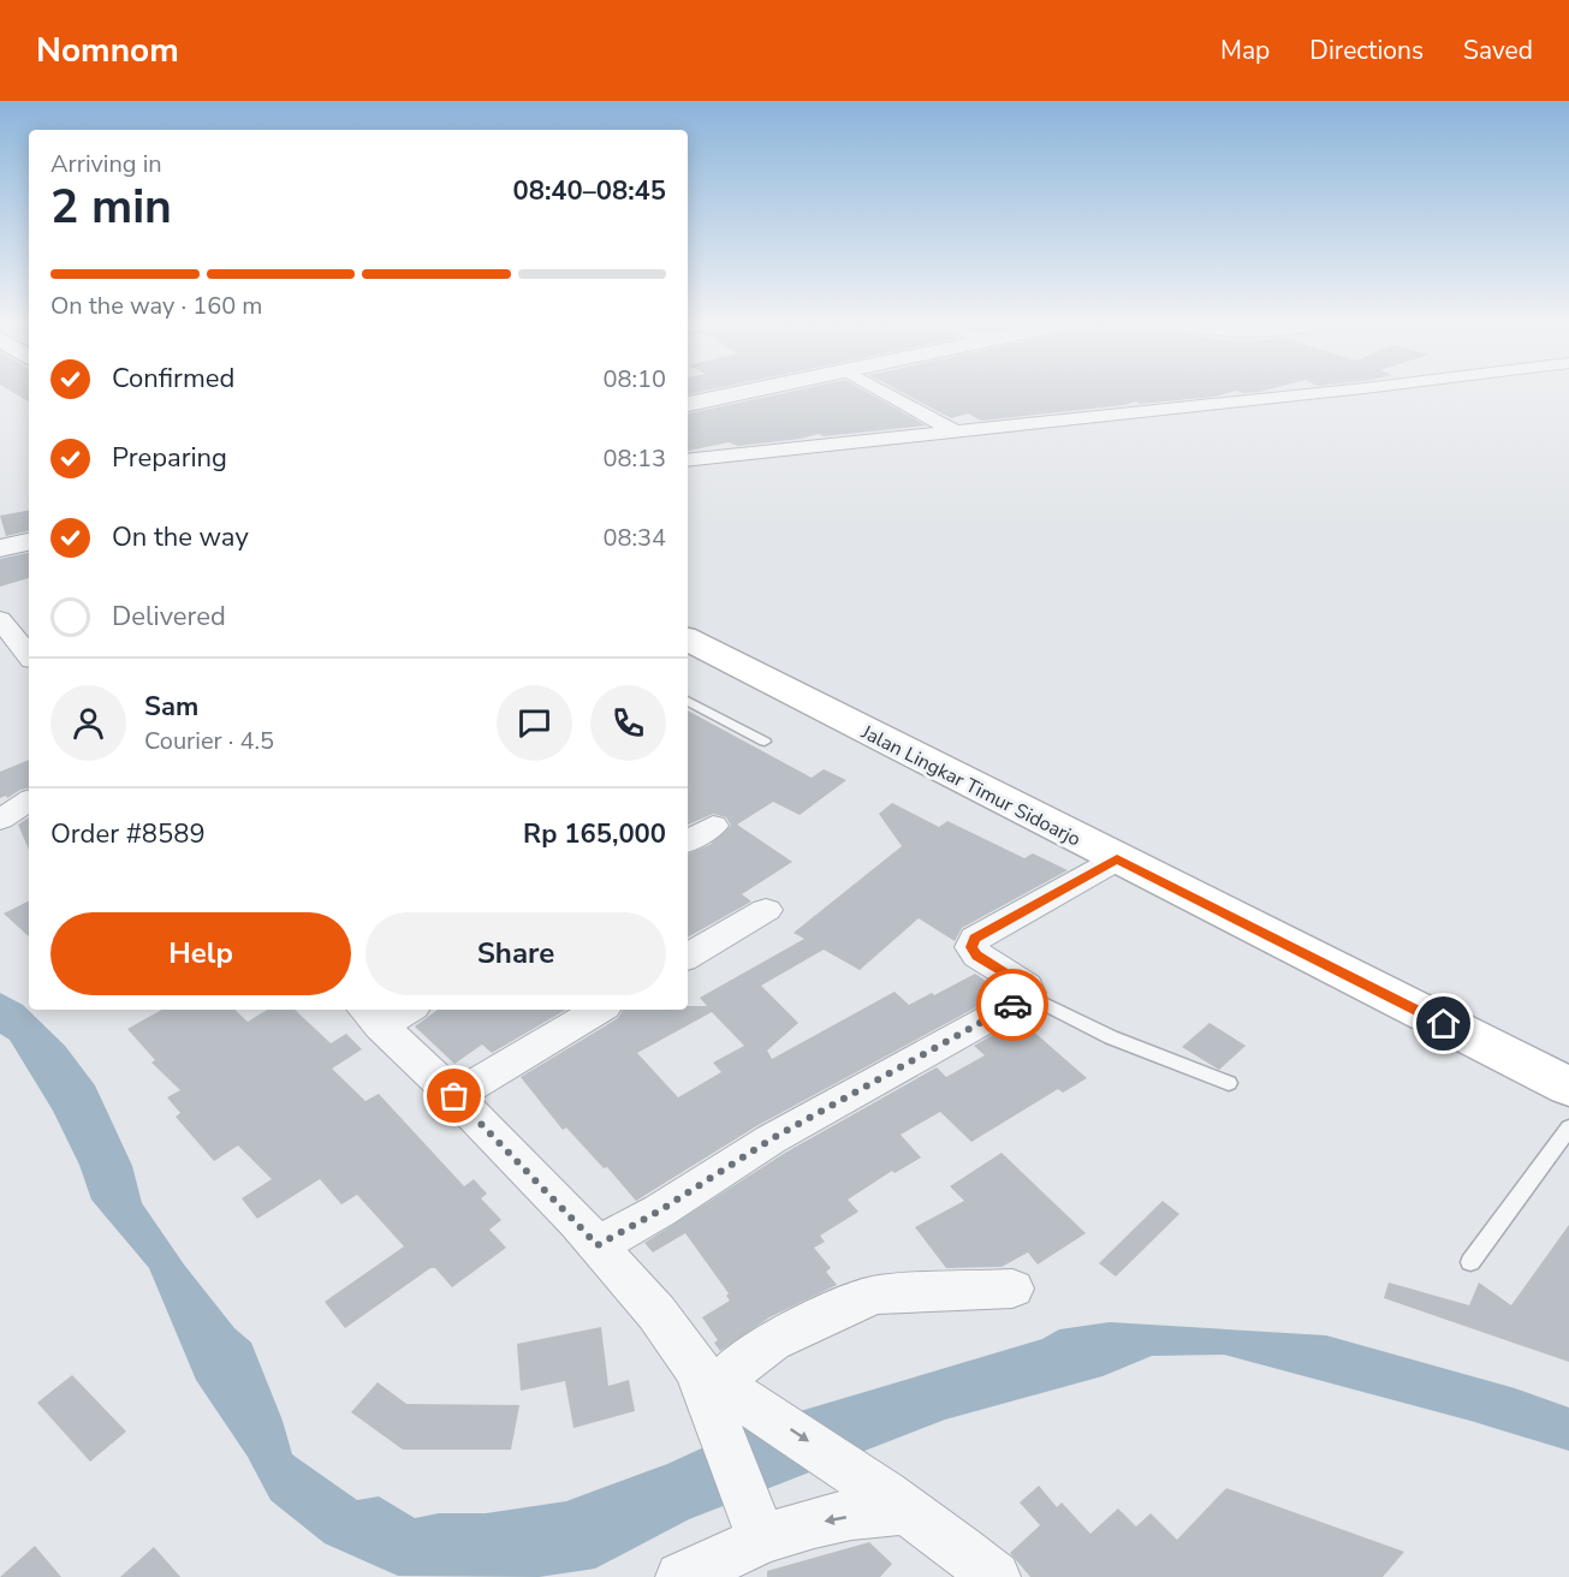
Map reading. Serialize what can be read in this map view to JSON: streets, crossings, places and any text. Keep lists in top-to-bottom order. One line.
{"streets":{"main road":["Jalan Lingkar Timur Sidoarjo"]},"page":{"header":"Nomnom","nav":["Map","Directions","Saved"],"heading":["2 min","Arriving in","08:40–08:45"],"panel":["Sam","Courier · 4.5","Order #8589","Rp 165,000"],"bar":"On the way · 160 m","list":[["Confirmed","08:10"],["Preparing","08:13"],["On the way","08:34"],"Delivered"],"buttons":["Help","Share"]}}
